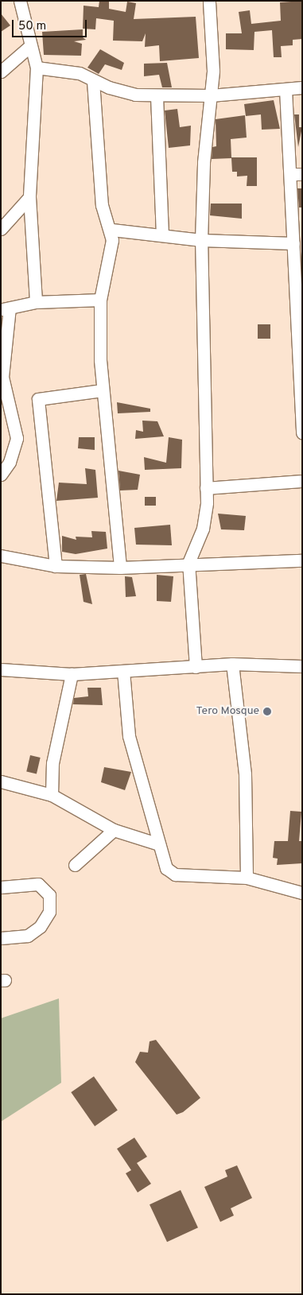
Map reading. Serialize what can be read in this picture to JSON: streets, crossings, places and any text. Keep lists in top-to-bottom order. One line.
{"places":["Tero Mosque"],"scale_bar":"50 m"}
